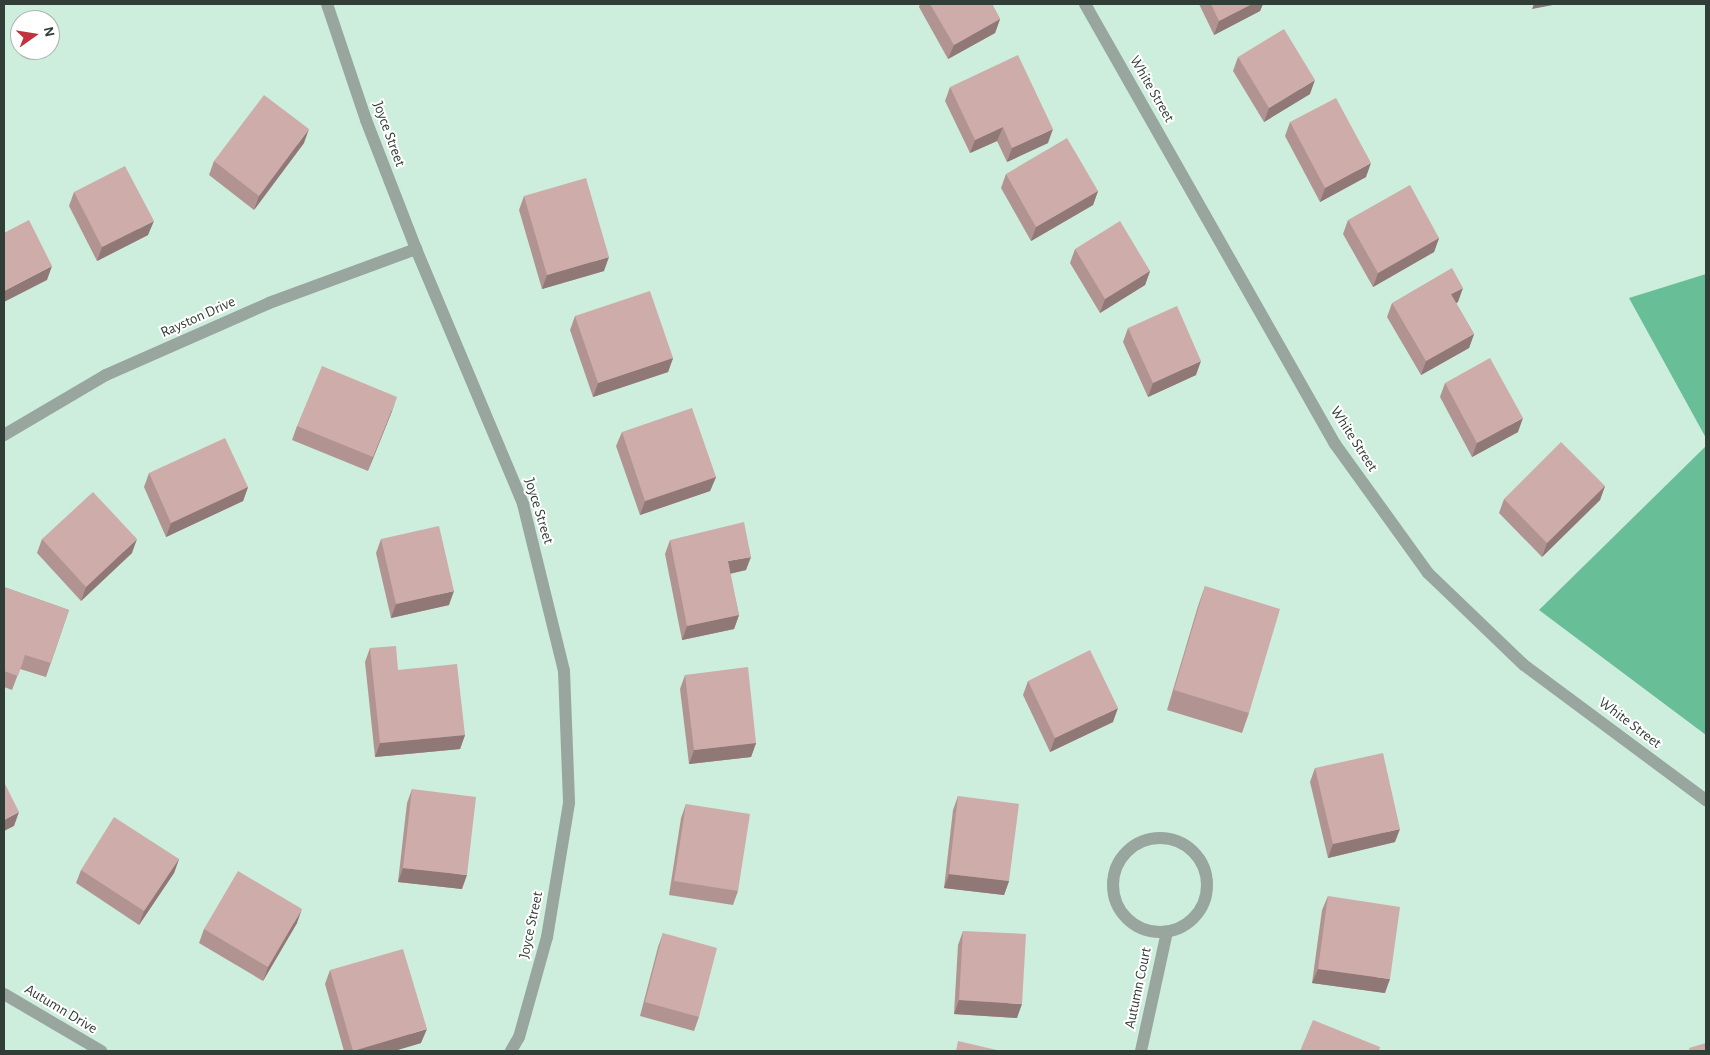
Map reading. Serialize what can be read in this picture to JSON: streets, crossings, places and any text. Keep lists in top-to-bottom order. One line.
{"streets":{"street":["White Street","Joyce Street","Rayston Drive","Autumn Court","Autumn Drive"]},"crossings":[["Joyce Street","Rayston Drive"]],"north":"right"}
